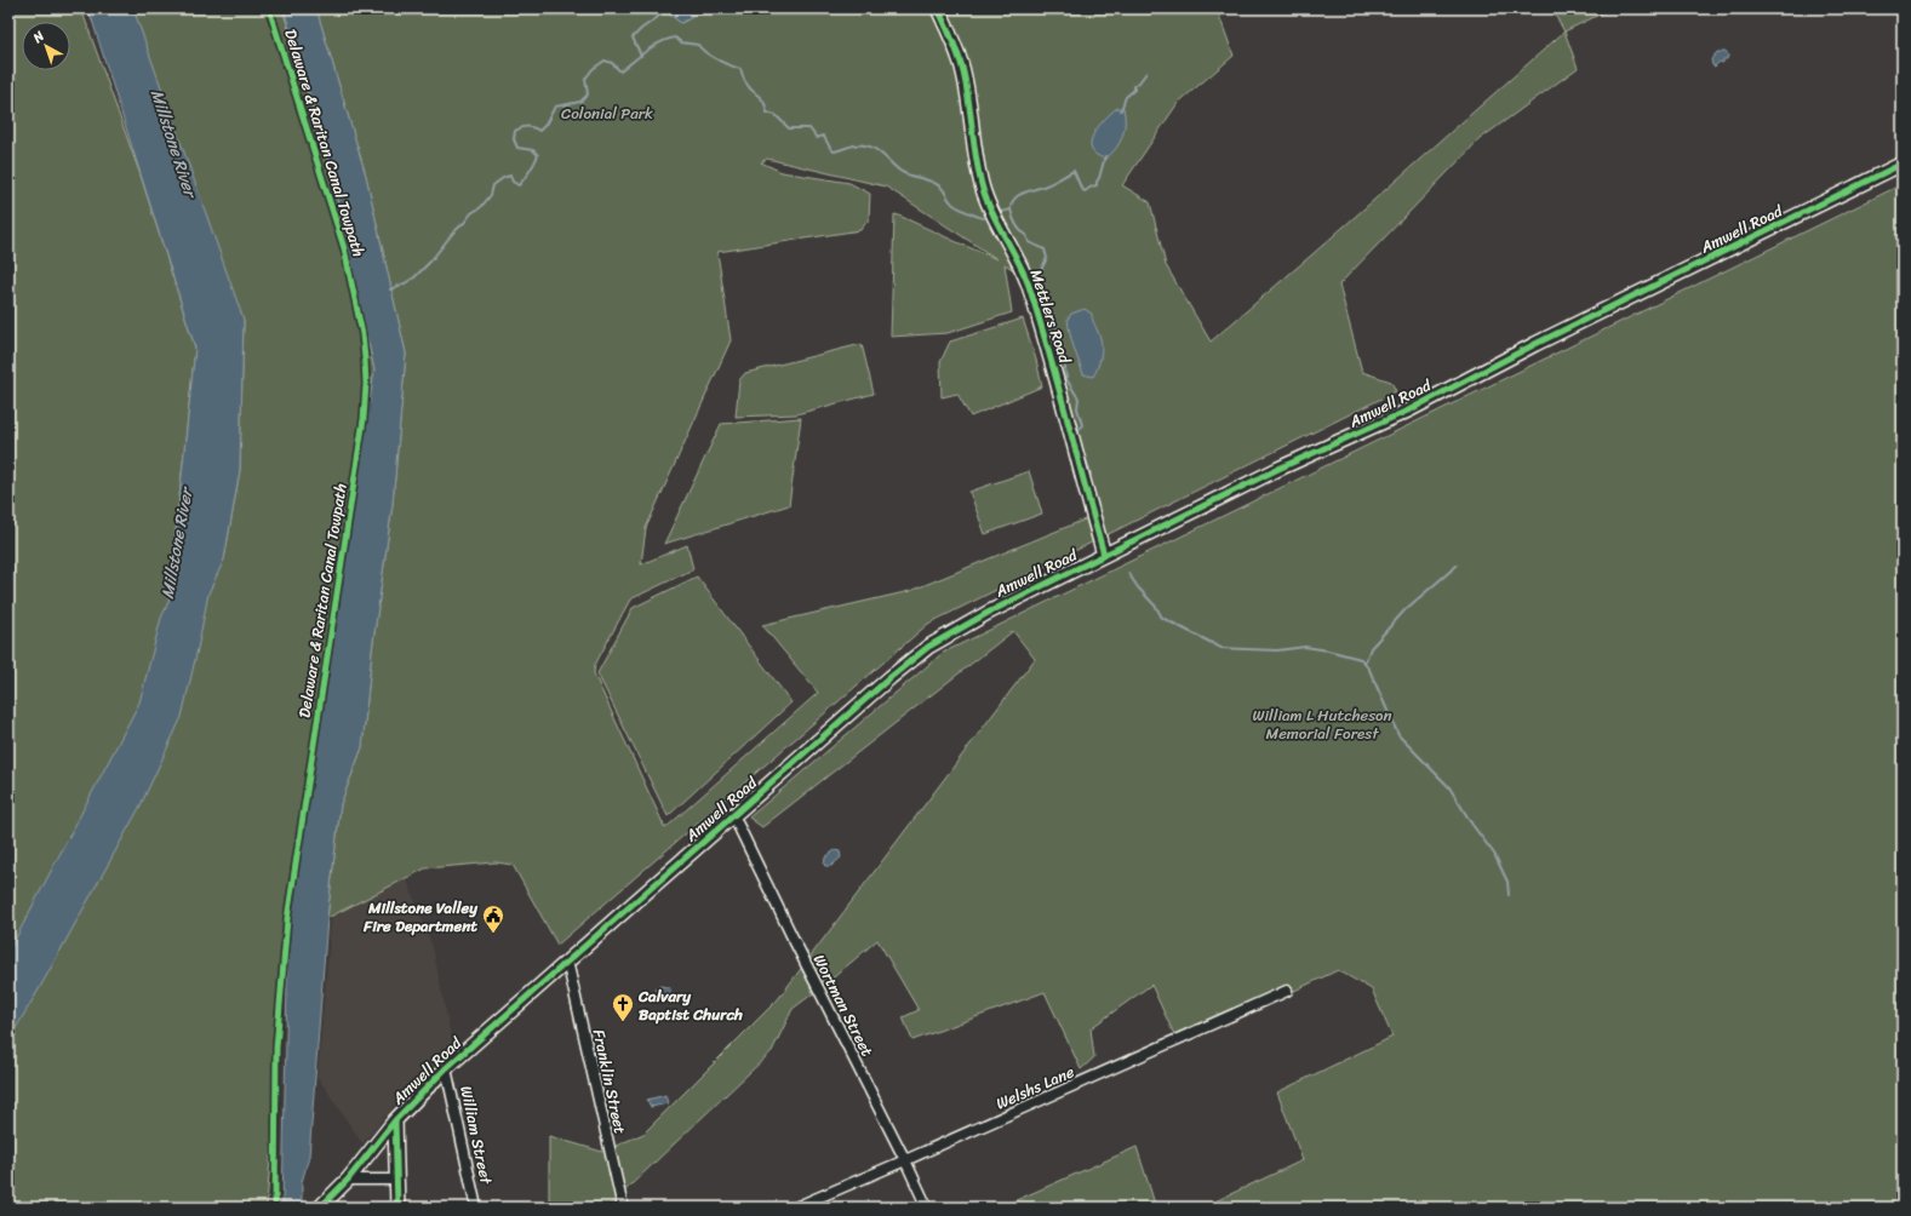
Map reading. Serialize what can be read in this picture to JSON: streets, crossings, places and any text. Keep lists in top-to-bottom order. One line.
{"streets":{"main road":["Amwell Road","Mettlers Road"],"street":["Wortman Street","Franklin Street","Welshs Lane","William Street"],"cycle path":["Delaware & Raritan Canal Towpath"]},"crossings":[["Amwell Road","Mettlers Road"],["Amwell Road","Wortman Street"],["Amwell Road","Franklin Street"],["Amwell Road","William Street"],["Wortman Street","Welshs Lane"]],"water":["Millstone River"],"parks":["Colonial Park","William L Hutcheson Memorial Forest"],"places":{"public building":["Millstone Valley Fire Department"],"church":["Calvary Baptist Church"]},"north":"top left"}
